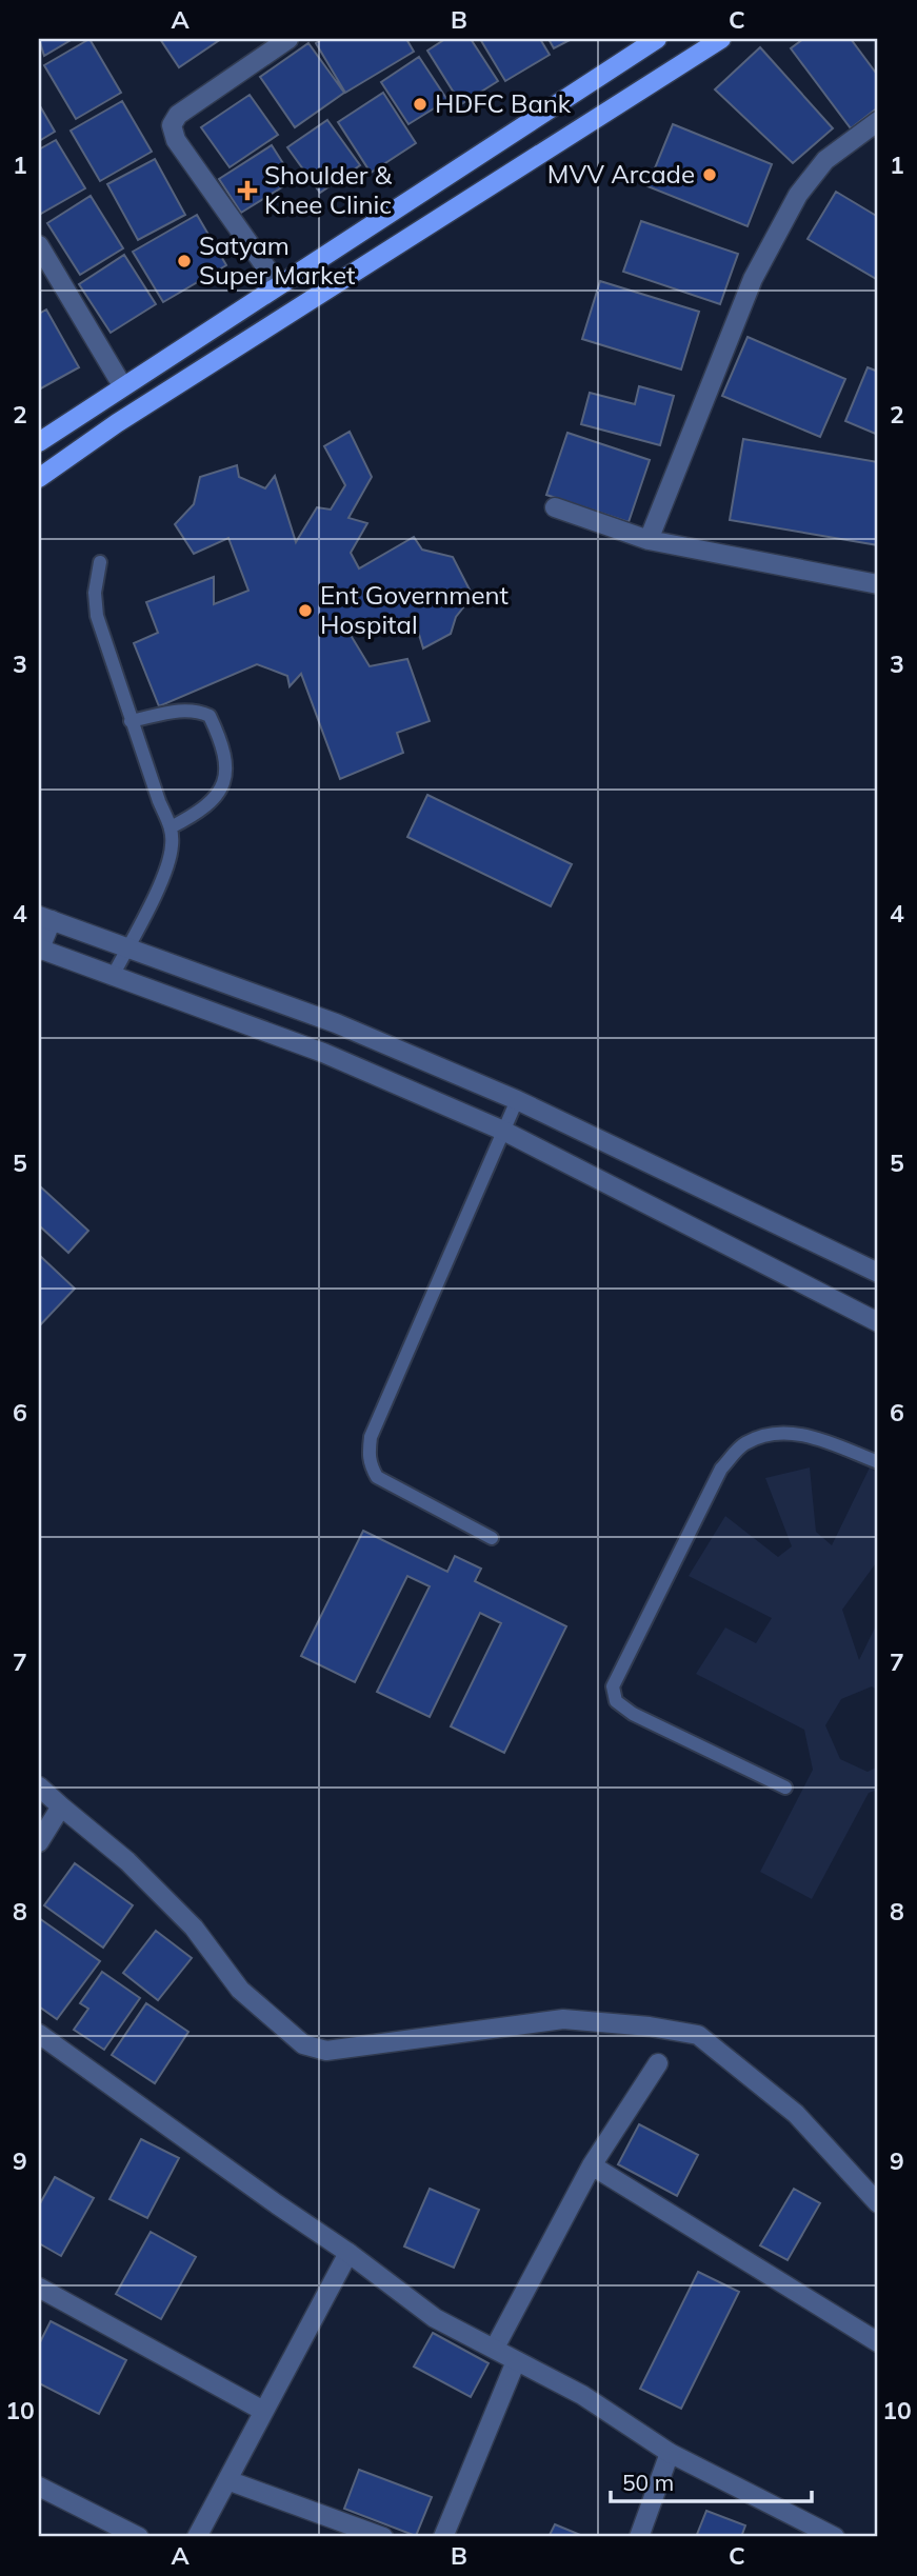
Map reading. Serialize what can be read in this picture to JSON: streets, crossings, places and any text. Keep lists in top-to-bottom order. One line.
{"places":{"other":["HDFC Bank","MVV Arcade","Satyam Super Market","Ent Government Hospital"],"health":["Shoulder & Knee Clinic"]},"scale_bar":"50 m","grid":{"columns":["A","B","C"],"rows":["1","2","3","4","5","6","7","8","9","10"]}}
